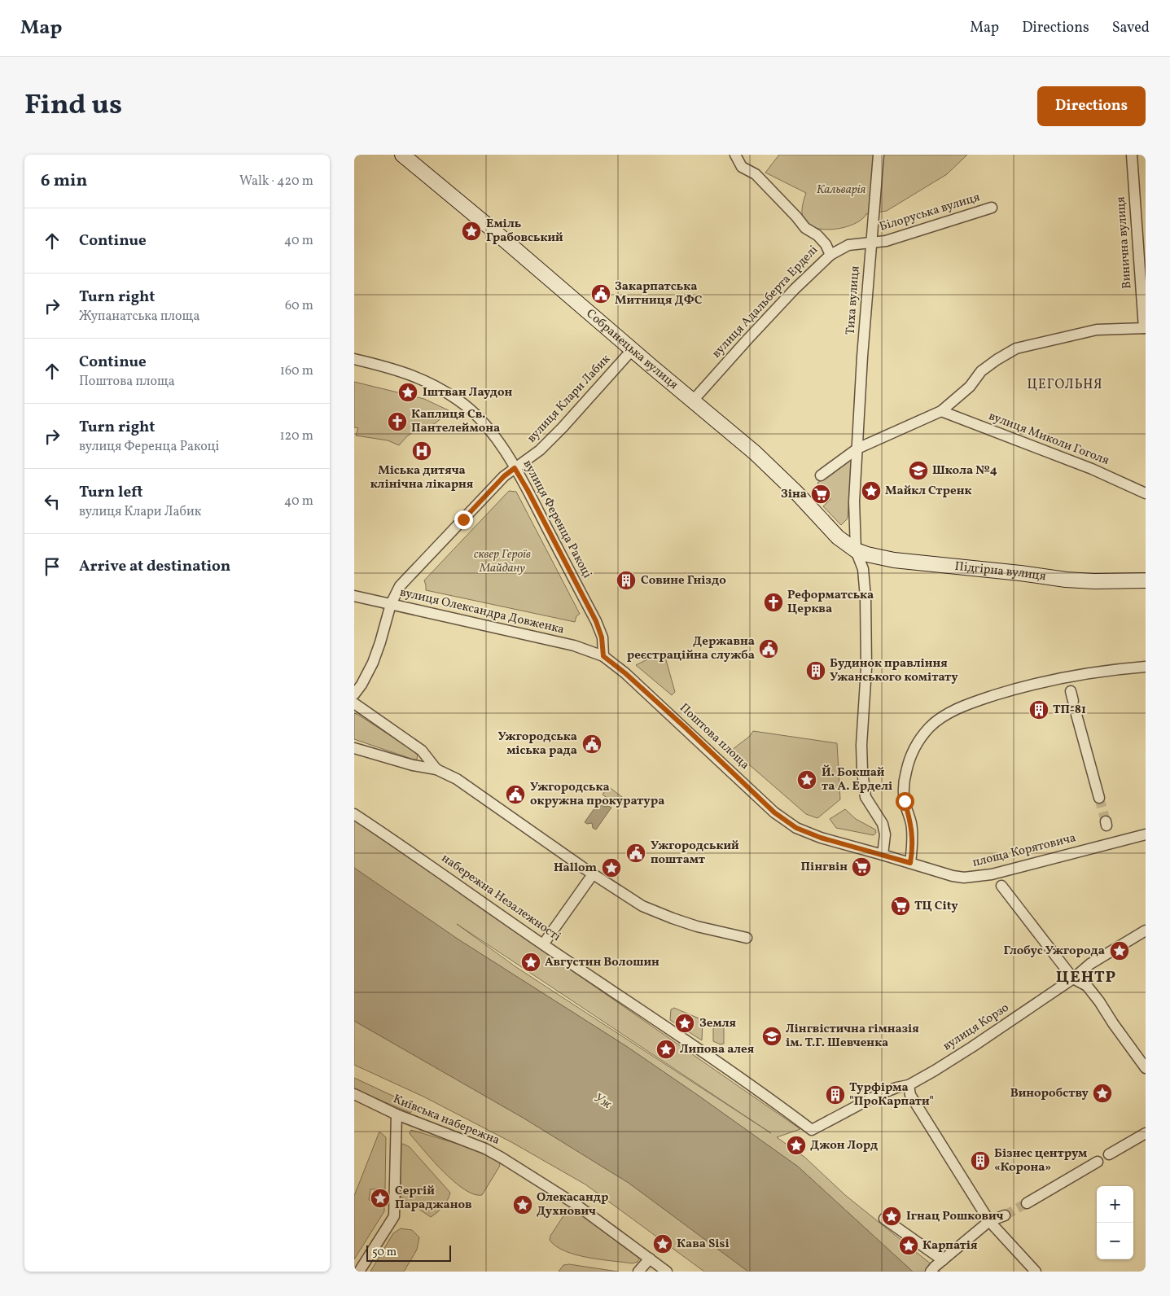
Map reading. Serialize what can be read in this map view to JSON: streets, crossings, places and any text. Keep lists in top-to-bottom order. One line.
{"streets":{"main road":["Собранецька вулиця","Підгірна вулиця"],"street":["Білоруська вулиця","Винична вулиця","Тиха вулиця","вулиця Адальберта Ерделі","вулиця Клари Лабик","вулиця Миколи Гоголя","вулиця Ференца Ракоці","вулиця Олександра Довженка","Поштова площа","площа Корятовича","набережна Незалежності","вулиця Корзо","Київська набережна"]},"crossings":[["Білоруська вулиця","Тиха вулиця"],["Білоруська вулиця","вулиця Адальберта Ерделі"],["Тиха вулиця","Собранецька вулиця"],["Тиха вулиця","Підгірна вулиця"],["Тиха вулиця","Поштова площа"],["Тиха вулиця","площа Корятовича"],["вулиця Адальберта Ерделі","Собранецька вулиця"],["Собранецька вулиця","вулиця Клари Лабик"],["Собранецька вулиця","Підгірна вулиця"],["вулиця Клари Лабик","вулиця Ференца Ракоці"],["вулиця Клари Лабик","вулиця Олександра Довженка"],["вулиця Ференца Ракоці","вулиця Олександра Довженка"],["вулиця Ференца Ракоці","Поштова площа"],["вулиця Олександра Довженка","Поштова площа"],["Поштова площа","площа Корятовича"],["набережна Незалежності","вулиця Корзо"]],"districts":["ЦЕГОЛЬНЯ","ЦЕНТР"],"water":["Уж"],"parks":["Кальварія","сквер Героїв Майдану"],"places":{"place":["Еміль Грабовський","Іштван Лаудон","Майкл Стренк","Й. Бокшай та А. Ерделі","Hallom","Глобус Ужгорода","Августин Волошин","Земля","Липова алея","Виноробству","Джон Лорд","Сергій Параджанов","Олекасандр Духнович","Ігнац Рошкович","Кава Sisi","Карпатія"],"public building":["Закарпатська Митниця ДФС","Державна реєстраційна служба","Ужгородська міська рада","Ужгородська окружна прокуратура","Ужгородський поштамт"],"church":["Каплиця Св. Пантелеймона","Реформатська Церква"],"hospital":["Міська дитяча клінічна лікарня"],"school or university":["Школа №4","Лінгвістична гімназія ім. Т.Г. Шевченка"],"supermarket":["Зіна","Пінгвін","ТЦ City"],"building":["Совине Гніздо","Будинок правління Ужанського комітату","ТП-81","Турфірма \"ПроКарпати\"","Бізнес центрум «Корона»"]},"scale_bar":"50 m","page":{"header":"Map","nav":["Map","Directions","Saved"],"title":"Find us","buttons":"Directions","heading":["6 min","Walk · 420 m"],"list":[["Continue","40 m"],["Turn right","Жупанатська площа","60 m"],["Continue","Поштова площа","160 m"],["Turn right","вулиця Ференца Ракоці","120 m"],["Turn left","вулиця Клари Лабик","40 m"],"Arrive at destination"],"map_buttons":["+","−"],"scale":"50 m"}}
